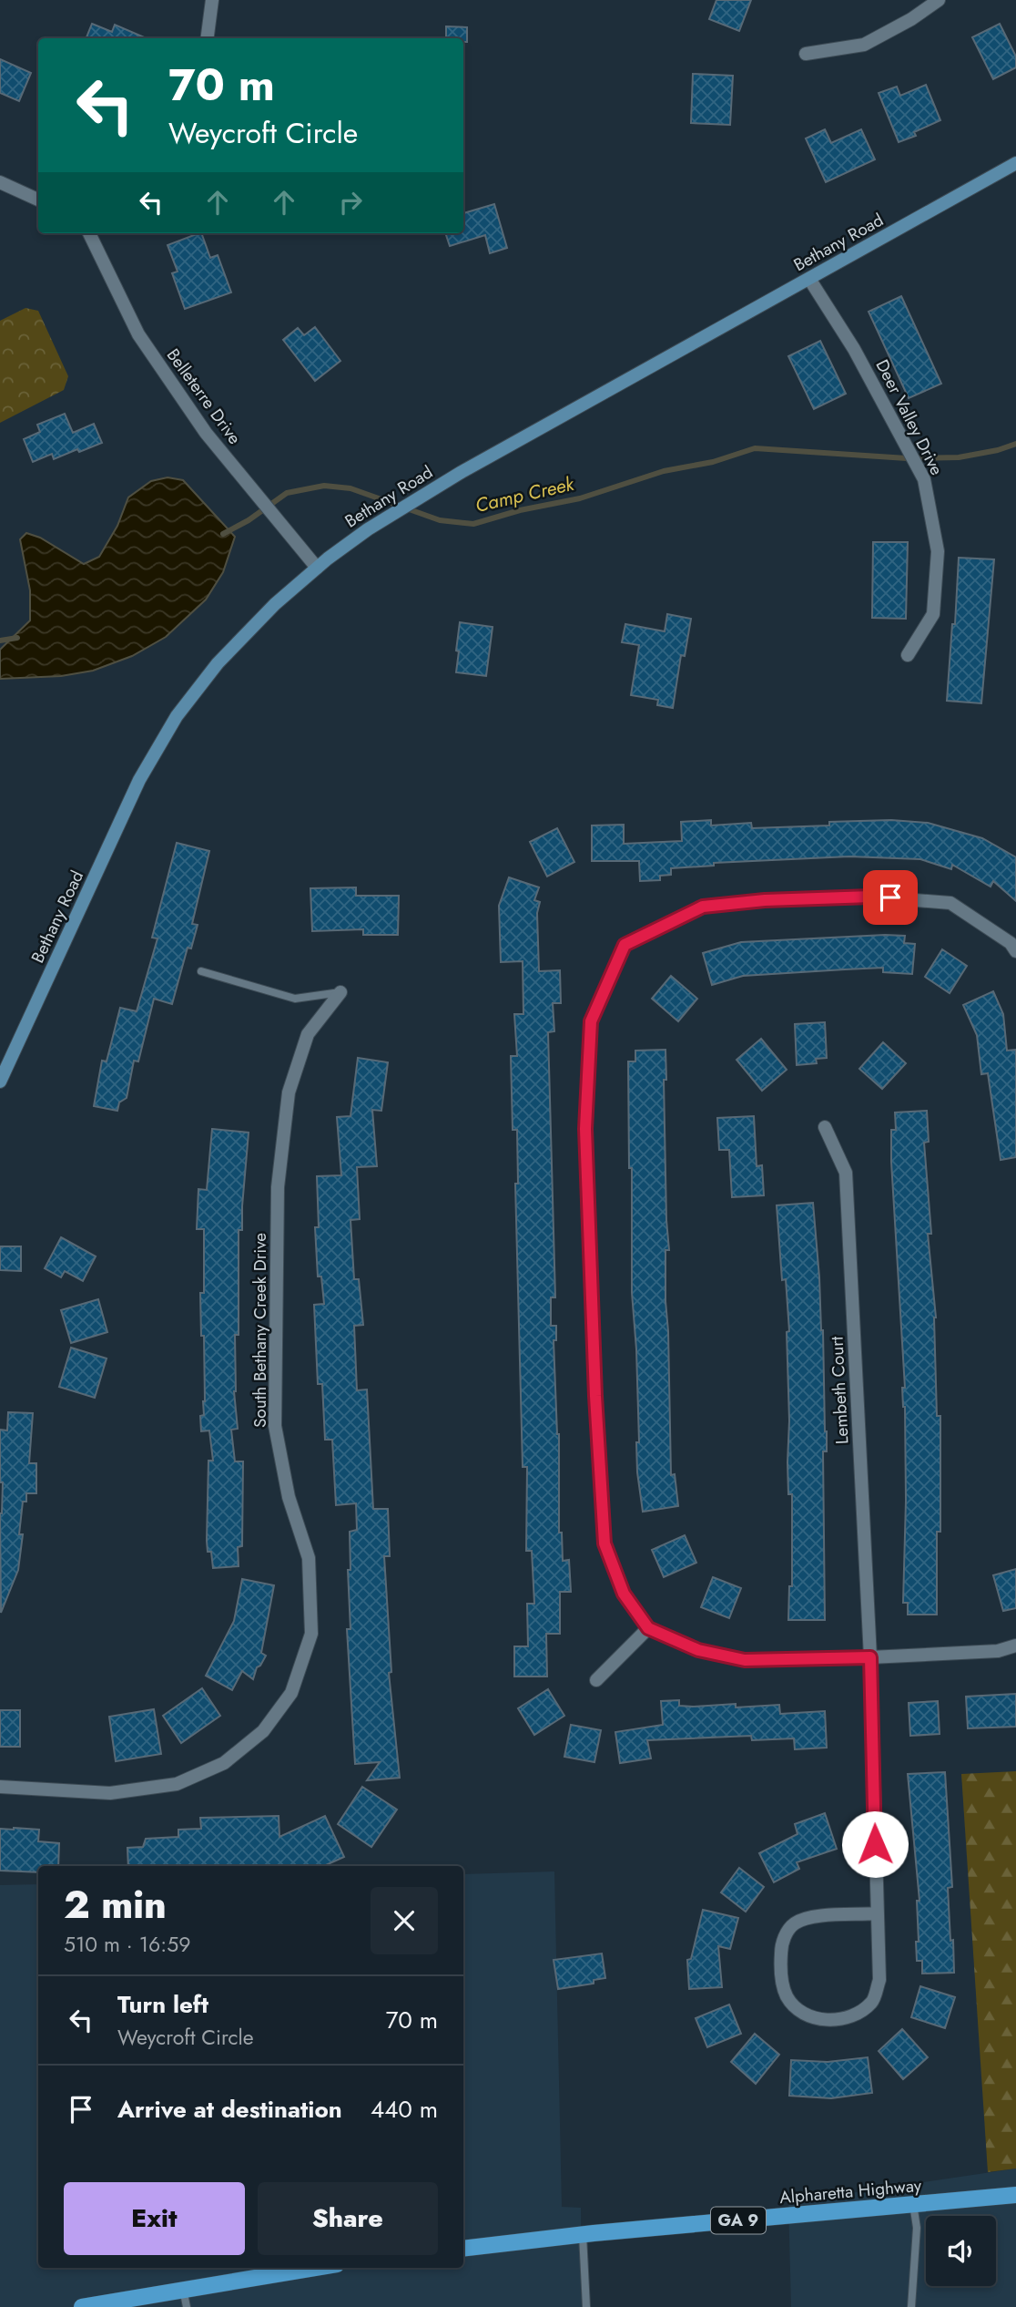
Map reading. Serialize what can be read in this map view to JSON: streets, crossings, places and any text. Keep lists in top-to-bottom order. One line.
{"streets":{"main road":["Alpharetta Highway","GA 9"],"street":["Bethany Road","Belleterre Drive","Deer Valley Drive","South Bethany Creek Drive","Lembeth Court"]},"crossings":[["Bethany Road","Belleterre Drive"],["Bethany Road","Deer Valley Drive"]],"water":["Camp Creek"],"page":{"turn":["70 m","Weycroft Circle"],"heading":["2 min","510 m · 16:59"],"list":[{"name":"Turn left","note":"Weycroft Circle","value":"70 m"},{"name":"Arrive at destination","value":"440 m"}],"buttons":["Exit","Share"]}}
